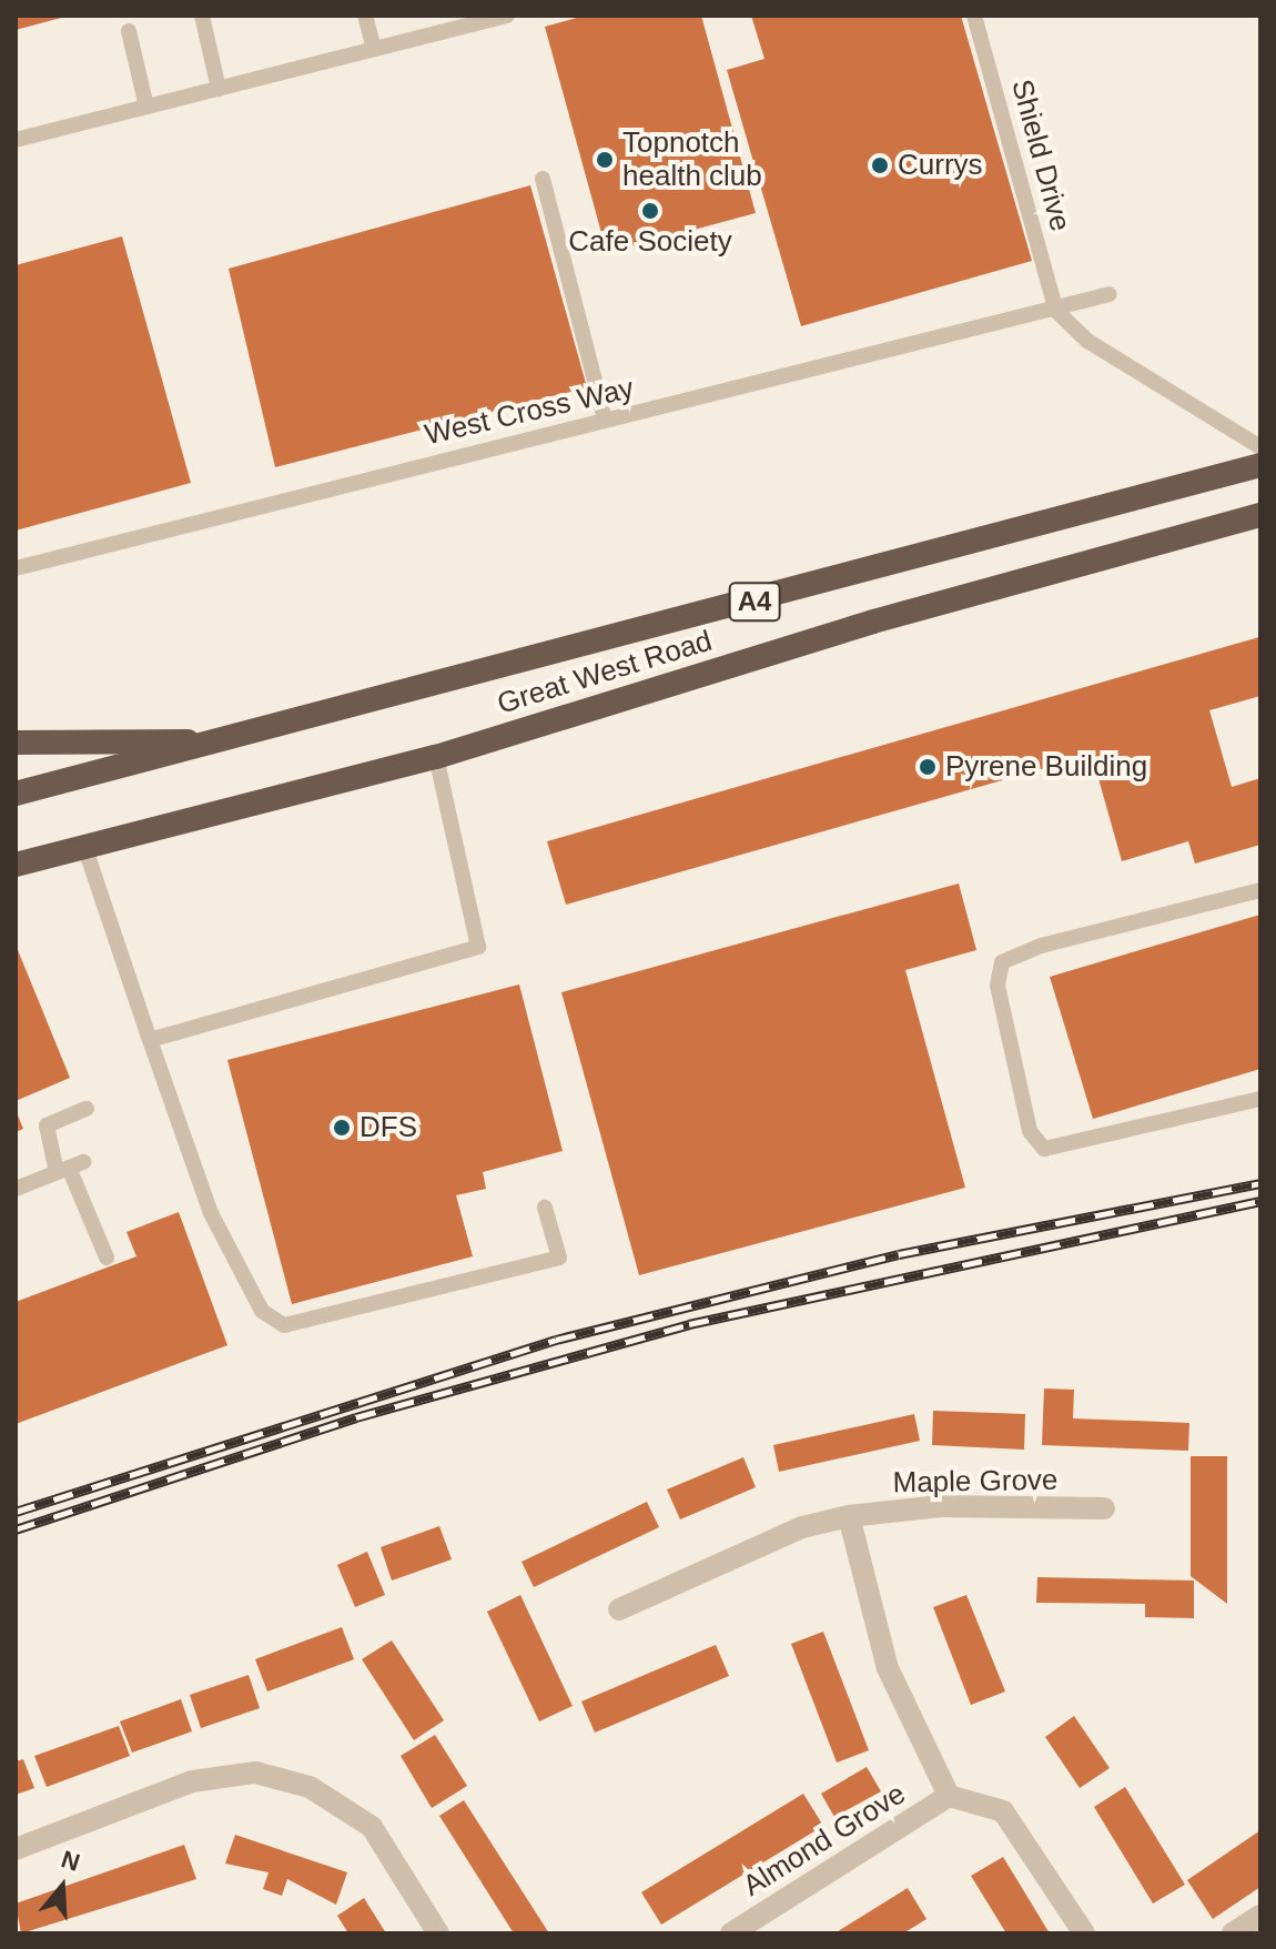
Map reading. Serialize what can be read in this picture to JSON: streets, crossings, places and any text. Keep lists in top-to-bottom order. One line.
{"streets":{"highway":["A4","Great West Road"],"street":["Maple Grove","Almond Grove"],"lane":["Shield Drive","West Cross Way"]},"crossings":[["Shield Drive","West Cross Way"]],"places":["Topnotch health club","Currys","Cafe Society","Pyrene Building","DFS"],"north":"top"}
